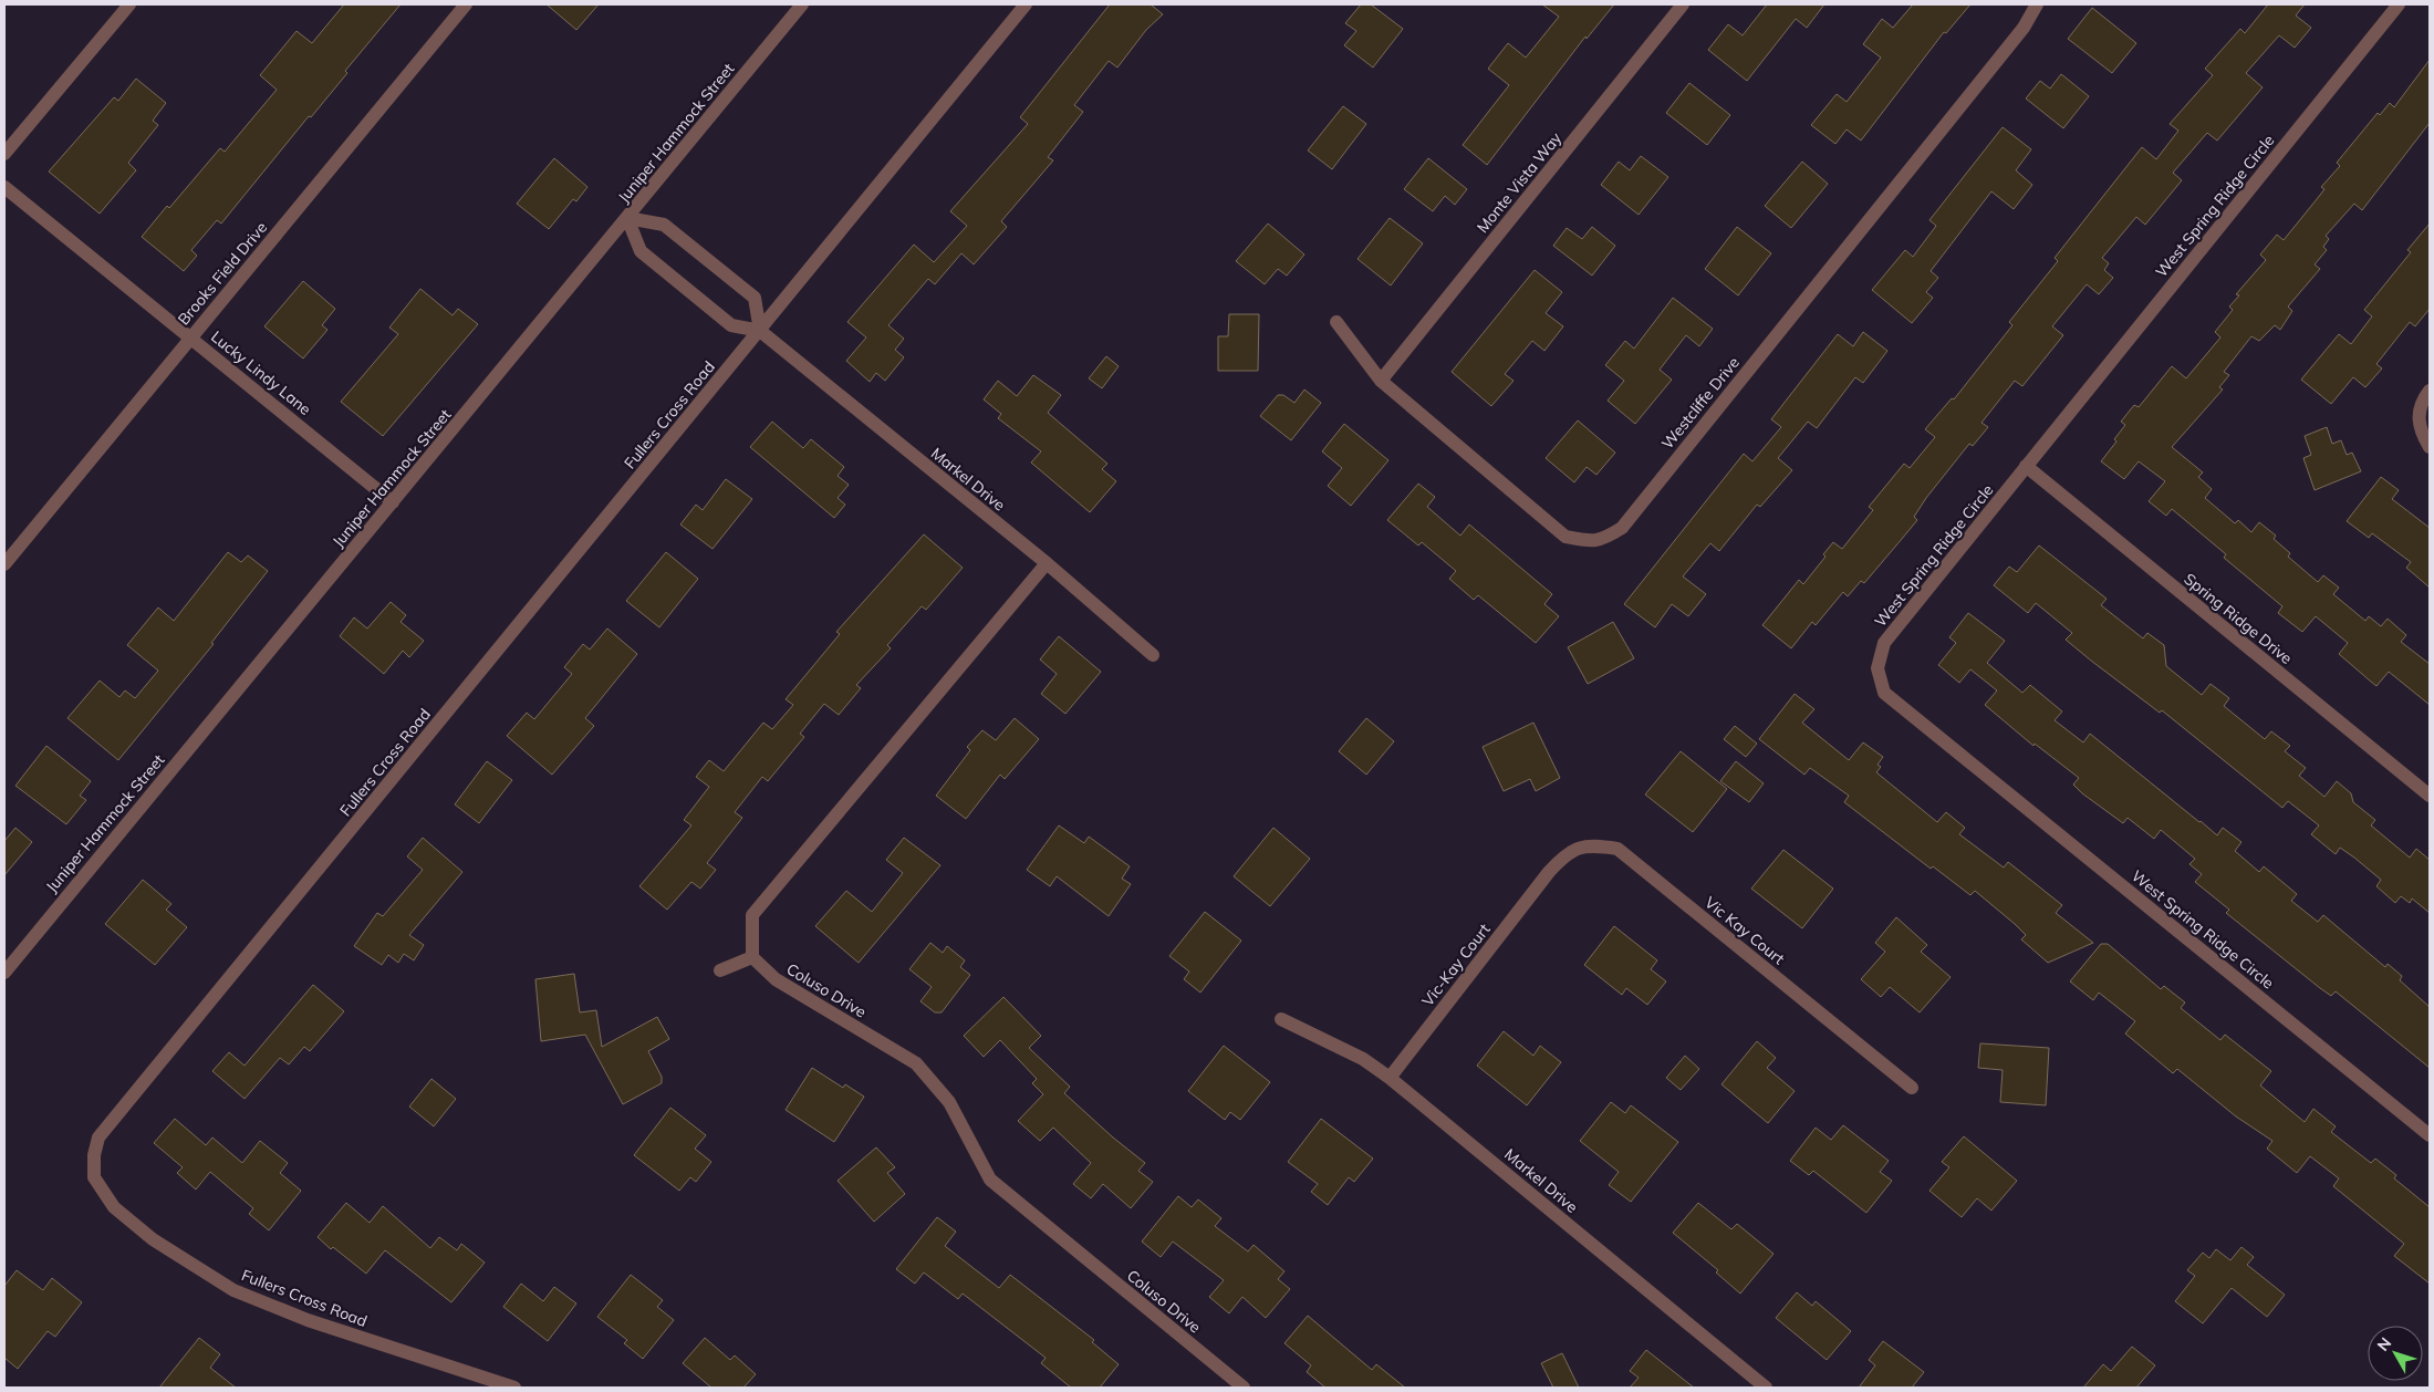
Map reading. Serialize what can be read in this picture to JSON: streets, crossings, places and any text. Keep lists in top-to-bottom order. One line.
{"streets":{"street":["Juniper Hammock Street","Monte Vista Way","West Spring Ridge Circle","Brooks Field Drive","Lucky Lindy Lane","Westcliffe Drive","Fullers Cross Road","Markel Drive","Spring Ridge Drive","Vic Kay Court","Vic-Kay Court","Coluso Drive"]},"crossings":[["Juniper Hammock Street","Lucky Lindy Lane"],["Monte Vista Way","Westcliffe Drive"],["West Spring Ridge Circle","Spring Ridge Drive"],["Brooks Field Drive","Lucky Lindy Lane"],["Fullers Cross Road","Markel Drive"],["Markel Drive","Vic-Kay Court"],["Vic Kay Court","Vic-Kay Court"]],"north":"top left"}
